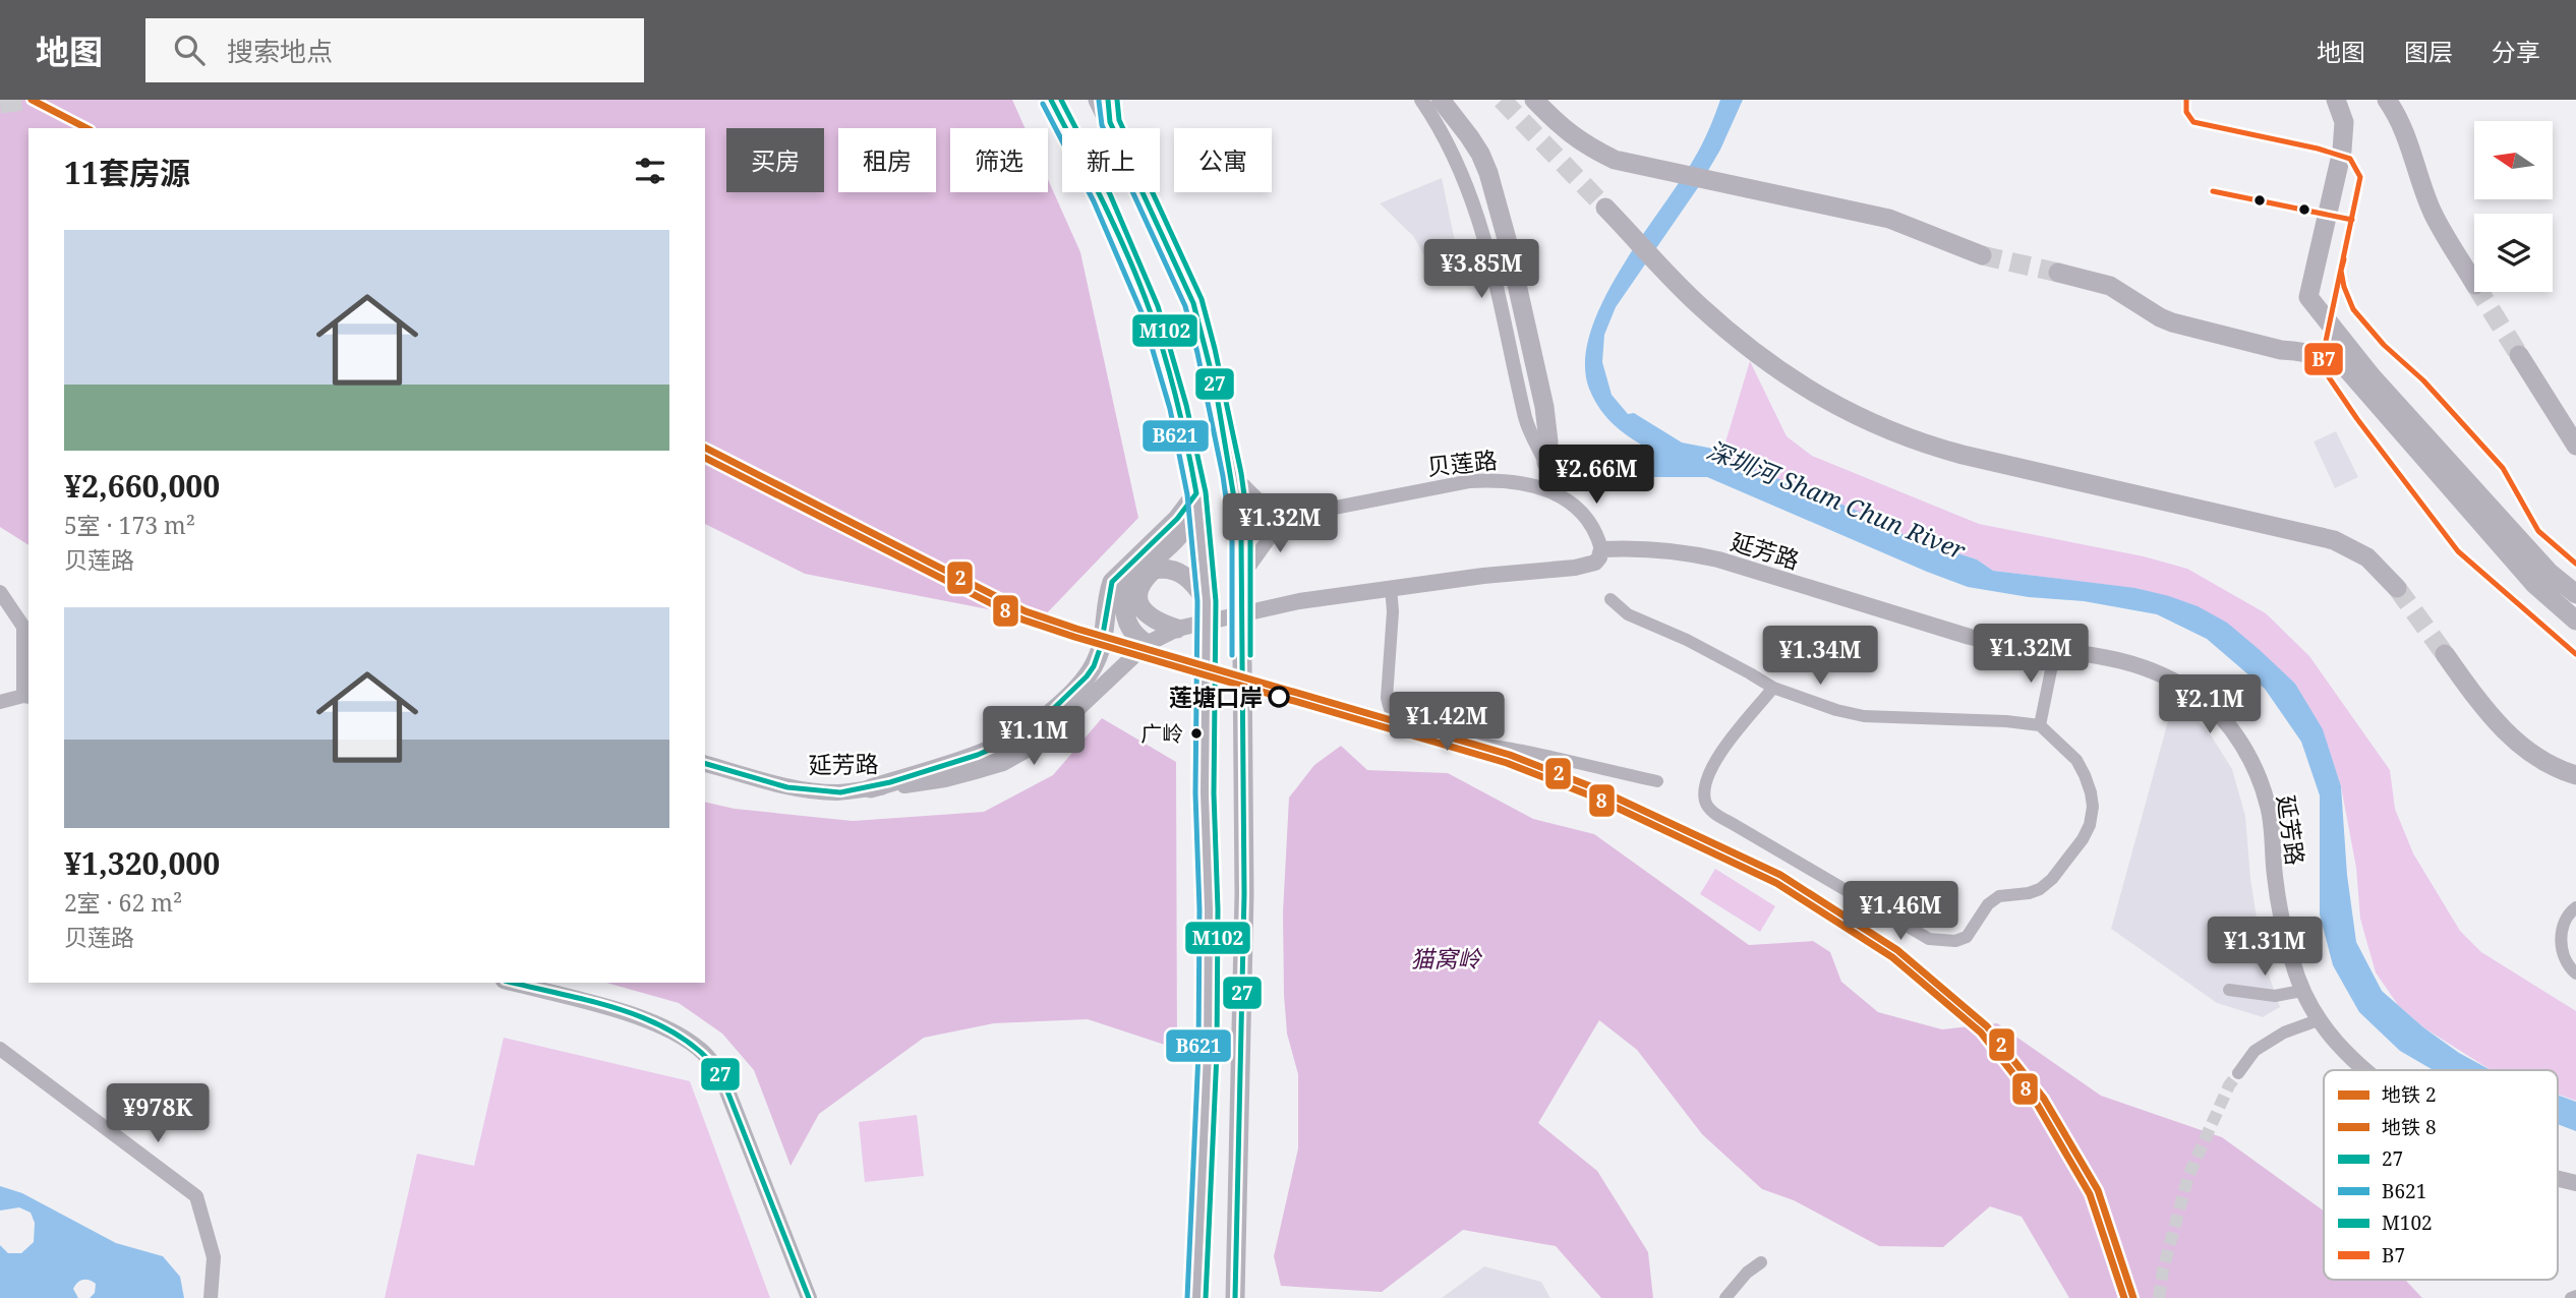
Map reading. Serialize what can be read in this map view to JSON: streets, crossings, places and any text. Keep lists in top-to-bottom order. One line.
{"streets":{"main road":["延芳路"],"street":["贝莲路"]},"crossings":[["贝莲路","延芳路"]],"water":["深圳河 Sham Chun River"],"parks":["猫窝岭"],"places":["莲塘口岸","广岭"],"lines":["metro line 2","transit line 27","transit line M102","transit line B7","transit line B621","metro line 8"],"legend":["地铁 2","地铁 8","27","B621","M102","B7"],"north":"left","page":{"header":"地图","search":"搜索地点","nav":["地图","图层","分享"],"chip":["买房","租房","筛选","新上","公寓"],"heading":"11套房源","list":[{"name":"¥2,660,000","note":"5室 · 173 m² · 贝莲路"},{"name":"¥1,320,000","note":"2室 · 62 m² · 贝莲路"}],"price":["¥3.85M","¥2.66M","¥1.32M","¥1.32M","¥1.34M","¥2.1M","¥1.42M","¥1.1M","¥1.46M","¥1.31M","¥978K"]}}
